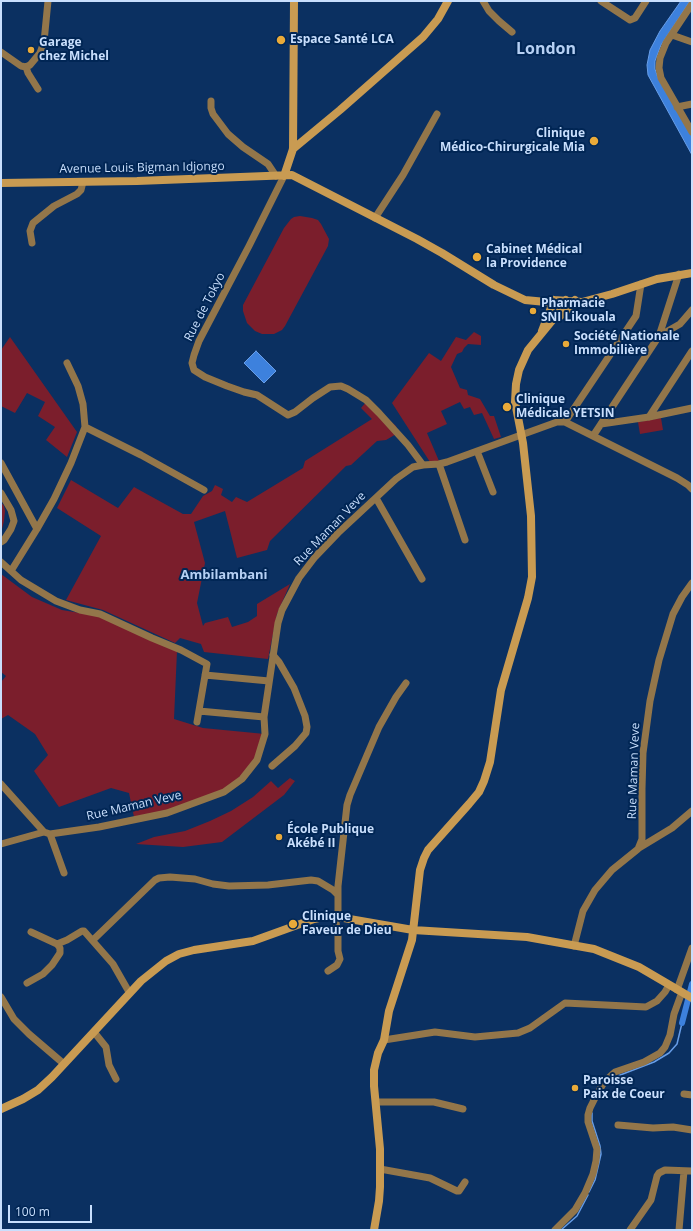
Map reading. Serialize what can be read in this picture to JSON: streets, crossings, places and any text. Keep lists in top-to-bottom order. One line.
{"streets":{"main road":["Avenue Louis Bigman Idjongo"],"street":["Rue de Tokyo","Rue Maman Veve"]},"crossings":[["Avenue Louis Bigman Idjongo","Rue de Tokyo"],["Rue de Tokyo","Rue Maman Veve"]],"districts":["London","Ambilambani"],"places":["Espace Santé LCA","Garage chez Michel","Clinique Médico-Chirurgicale Mia","Cabinet Médical la Providence","Pharmacie SNI Likouala","Société Nationale Immobilière","Clinique Médicale YETSIN","École Publique Akébé II","Clinique Faveur de Dieu","Paroisse Paix de Coeur"],"scale_bar":"100 m"}
